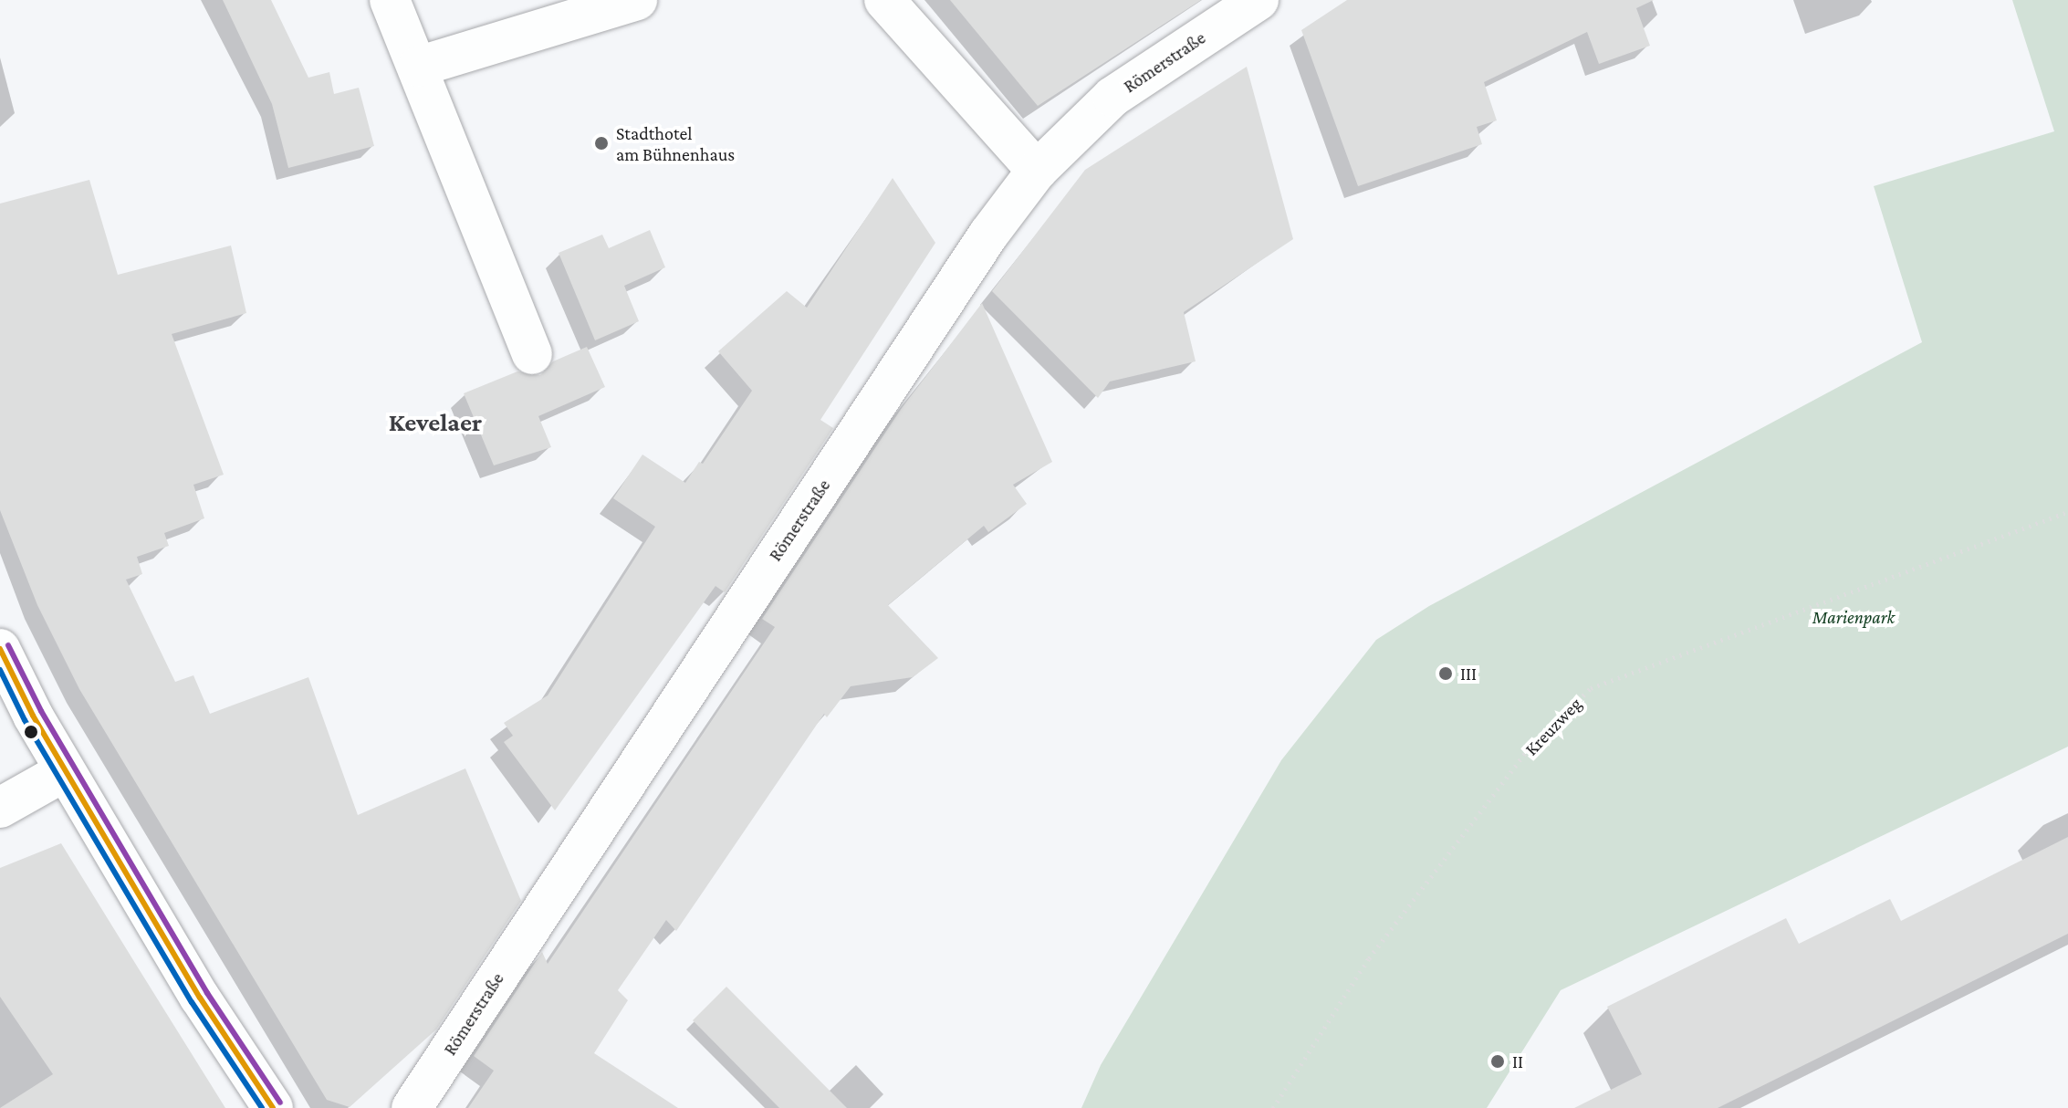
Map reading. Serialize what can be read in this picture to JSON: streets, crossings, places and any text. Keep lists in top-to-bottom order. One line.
{"streets":{"street":["Römerstraße"],"path":["Kreuzweg"]},"districts":["Kevelaer"],"parks":["Marienpark"],"places":["Stadthotel am Bühnenhaus","III","II"]}
